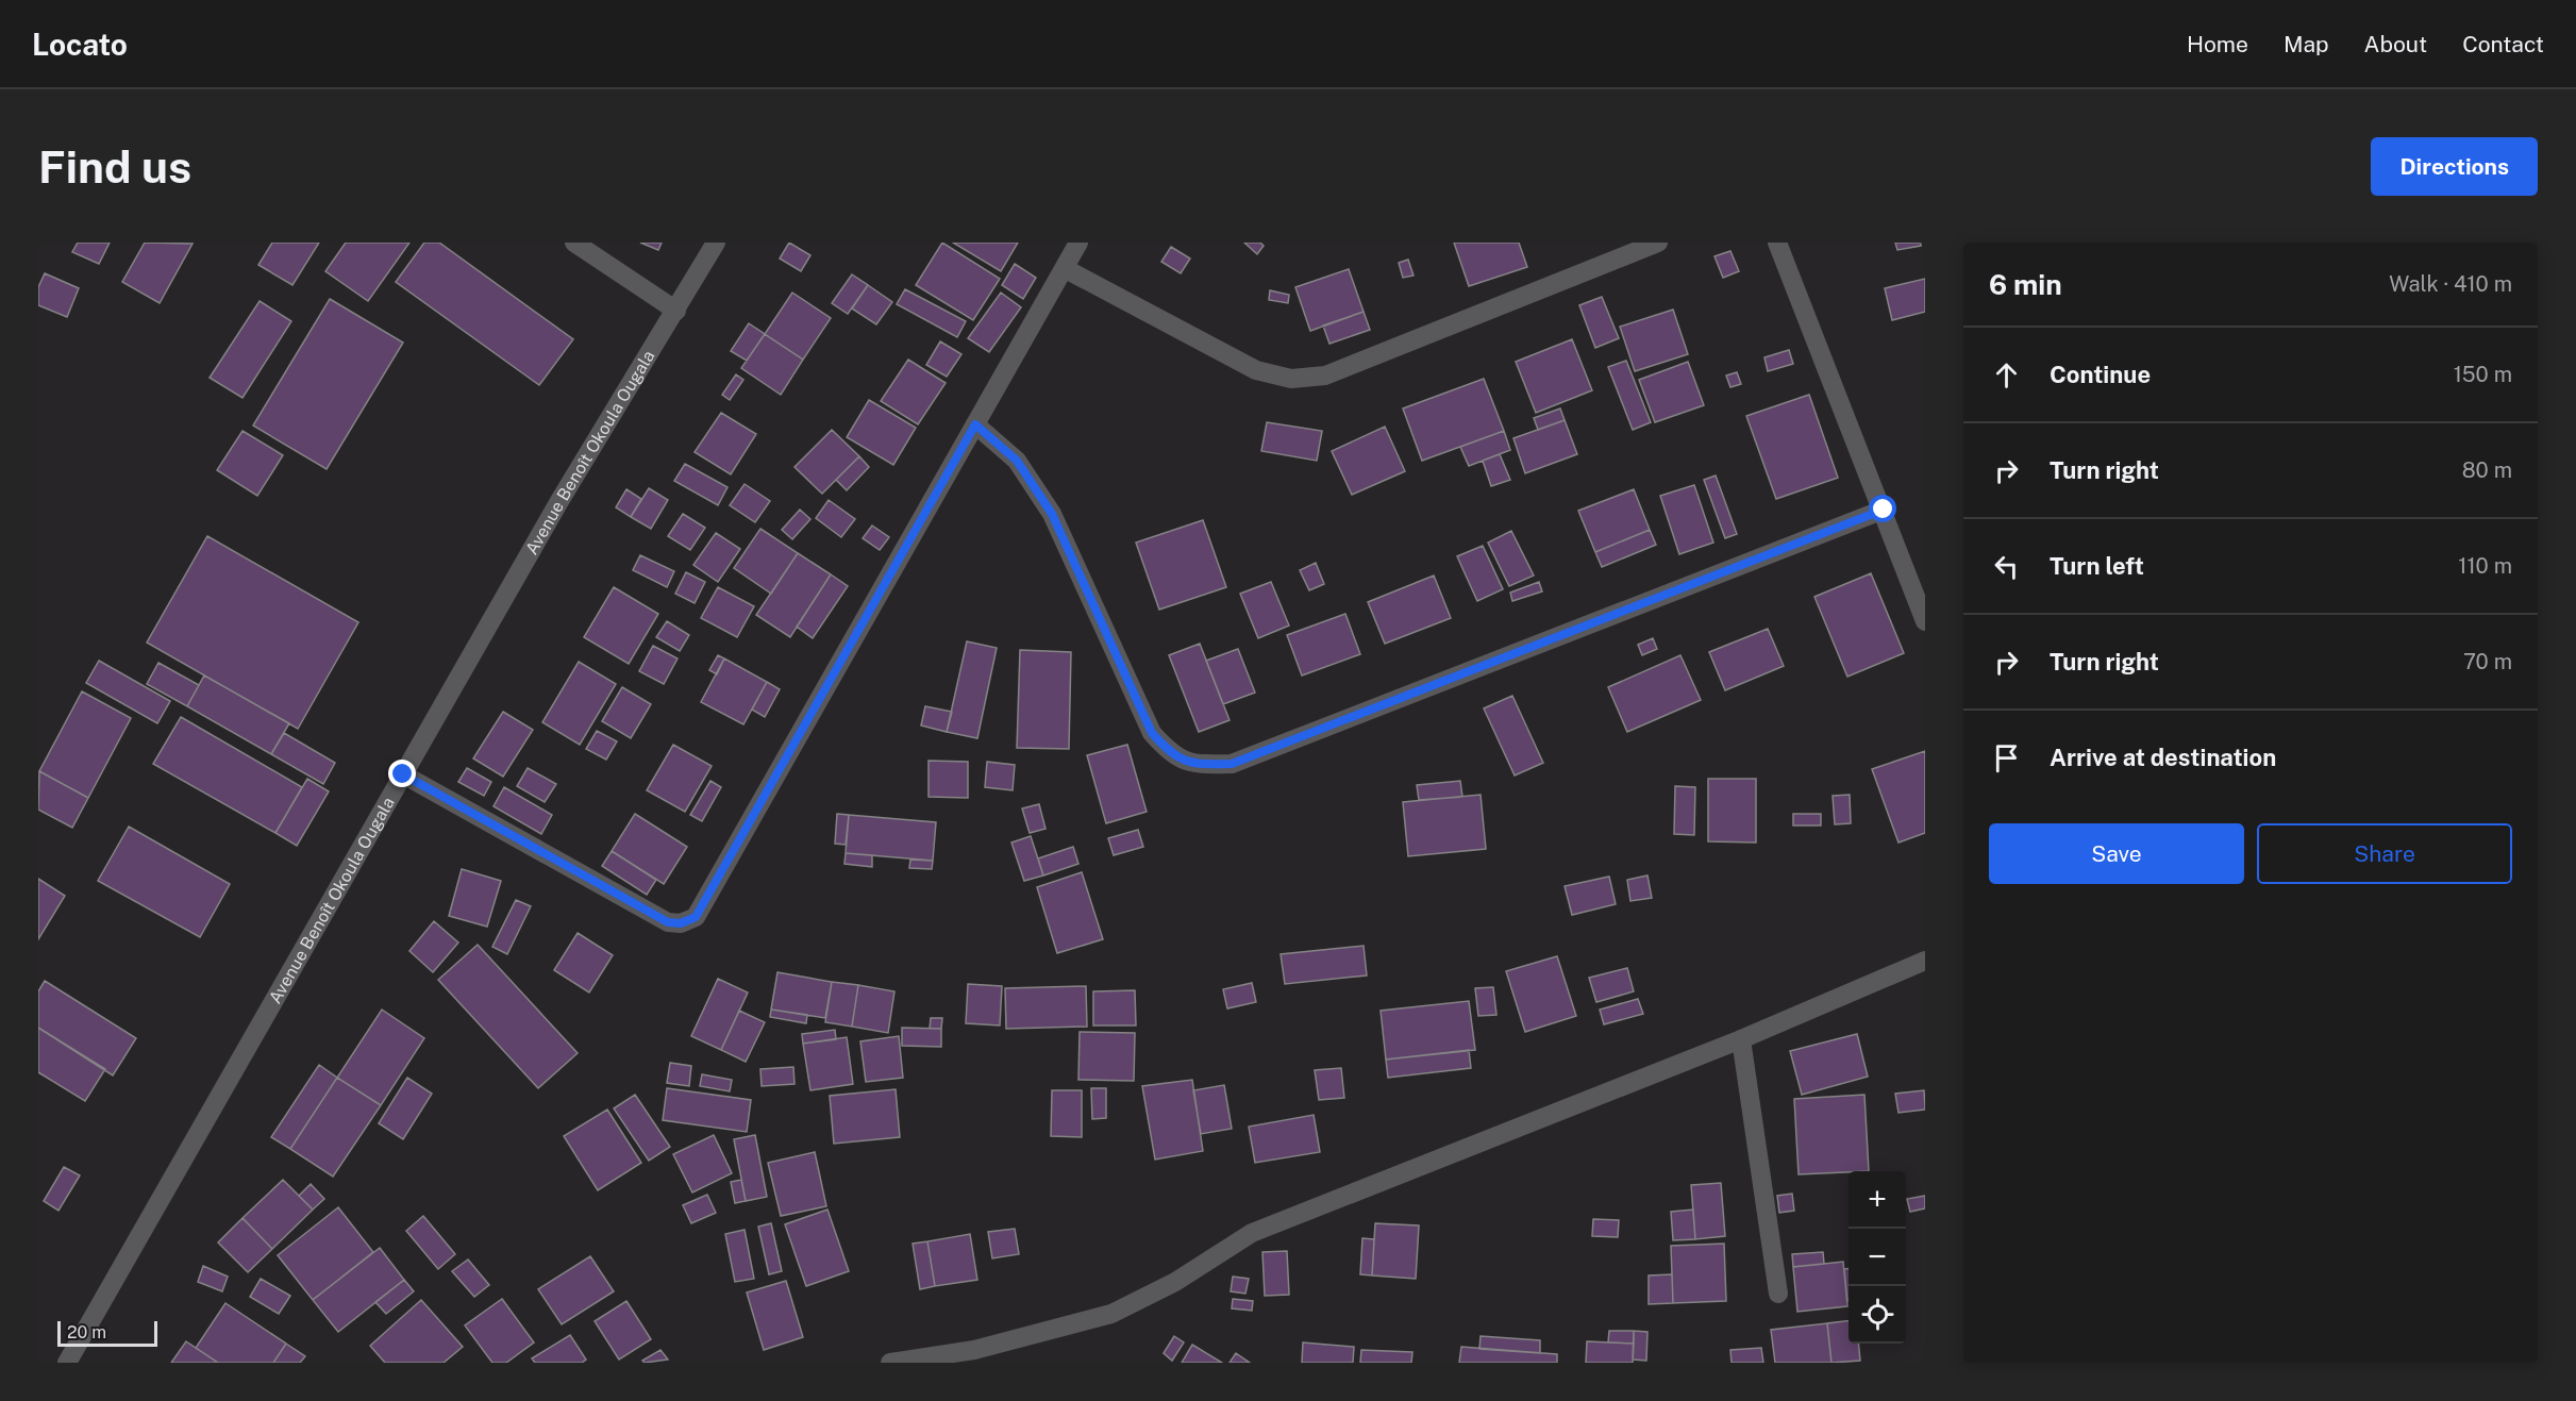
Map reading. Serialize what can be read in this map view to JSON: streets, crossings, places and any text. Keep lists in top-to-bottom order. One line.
{"streets":{"street":["Avenue Benoît Okoula Ougala"]},"scale_bar":"20 m","page":{"header":"Locato","nav":["Home","Map","About","Contact"],"buttons":["Directions",["Save","Share"]],"title":"Find us","heading":["6 min","Walk · 410 m"],"list":[["Continue","150 m"],["Turn right","80 m"],["Turn left","110 m"],["Turn right","70 m"],"Arrive at destination"],"map_buttons":["+","−"],"scale":"20 m"}}
